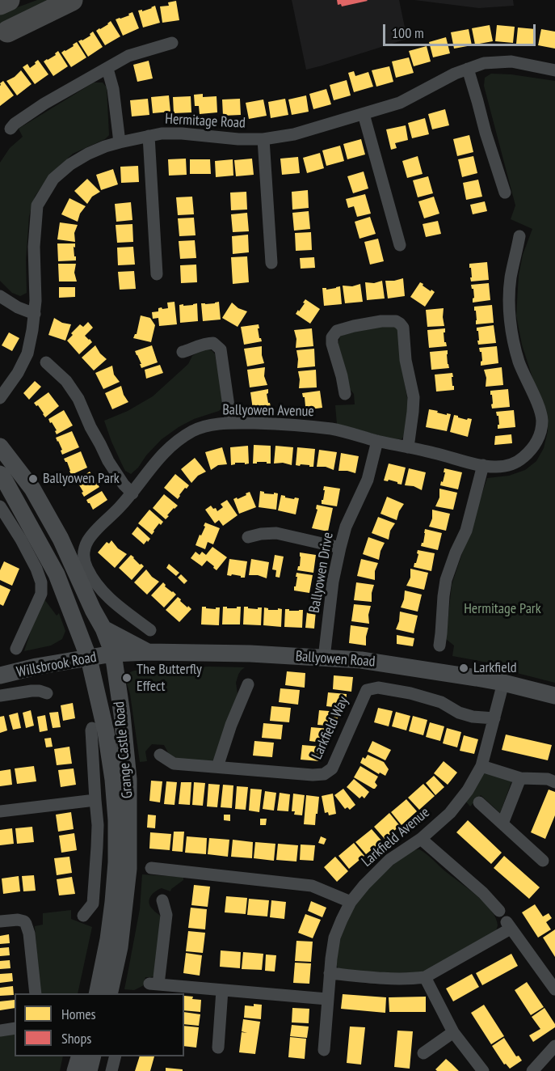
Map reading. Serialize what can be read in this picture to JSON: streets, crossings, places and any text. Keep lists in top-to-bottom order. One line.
{"streets":{"main road":["Ballyowen Road","Willsbrook Road","Grange Castle Road"],"street":["Hermitage Road","Ballyowen Avenue","Ballyowen Drive","Larkfield Way","Larkfield Avenue"]},"crossings":[["Ballyowen Avenue","Ballyowen Drive"],["Ballyowen Drive","Ballyowen Road"],["Ballyowen Road","Willsbrook Road"],["Ballyowen Road","Grange Castle Road"],["Ballyowen Road","Larkfield Avenue"],["Willsbrook Road","Grange Castle Road"],["Larkfield Way","Larkfield Avenue"]],"parks":["Hermitage Park"],"places":["Ballyowen Park","Larkfield","The Butterfly Effect"],"legend":["Homes","Shops"],"scale_bar":"100 m"}
